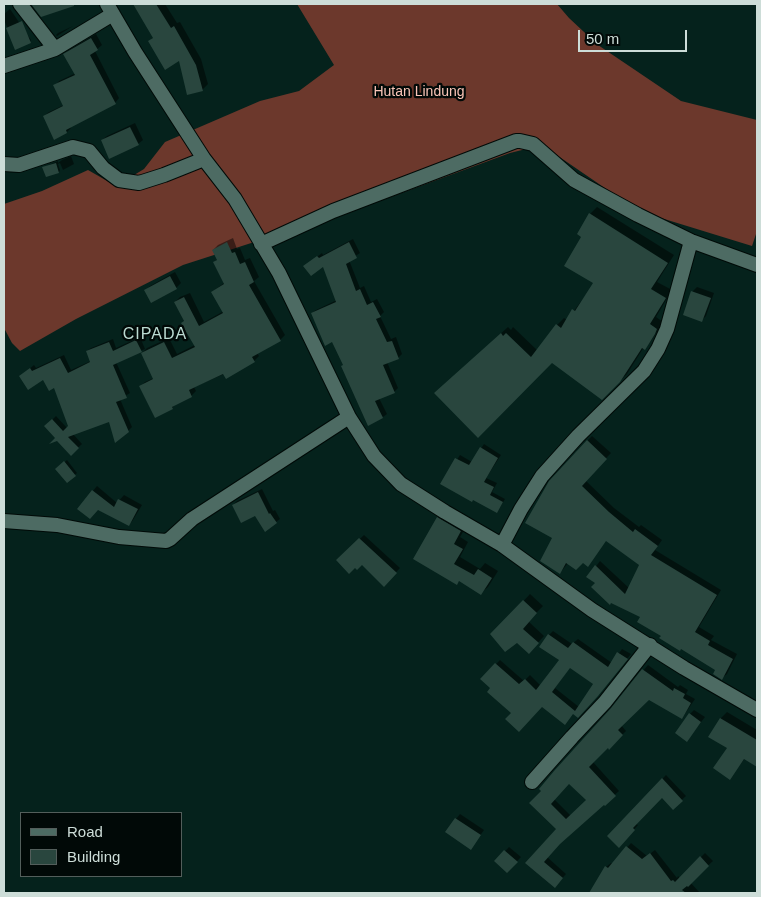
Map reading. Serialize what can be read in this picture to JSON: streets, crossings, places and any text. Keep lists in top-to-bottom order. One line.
{"districts":["CIPADA"],"parks":["Hutan Lindung"],"legend":["Road","Building"],"scale_bar":"50 m"}
